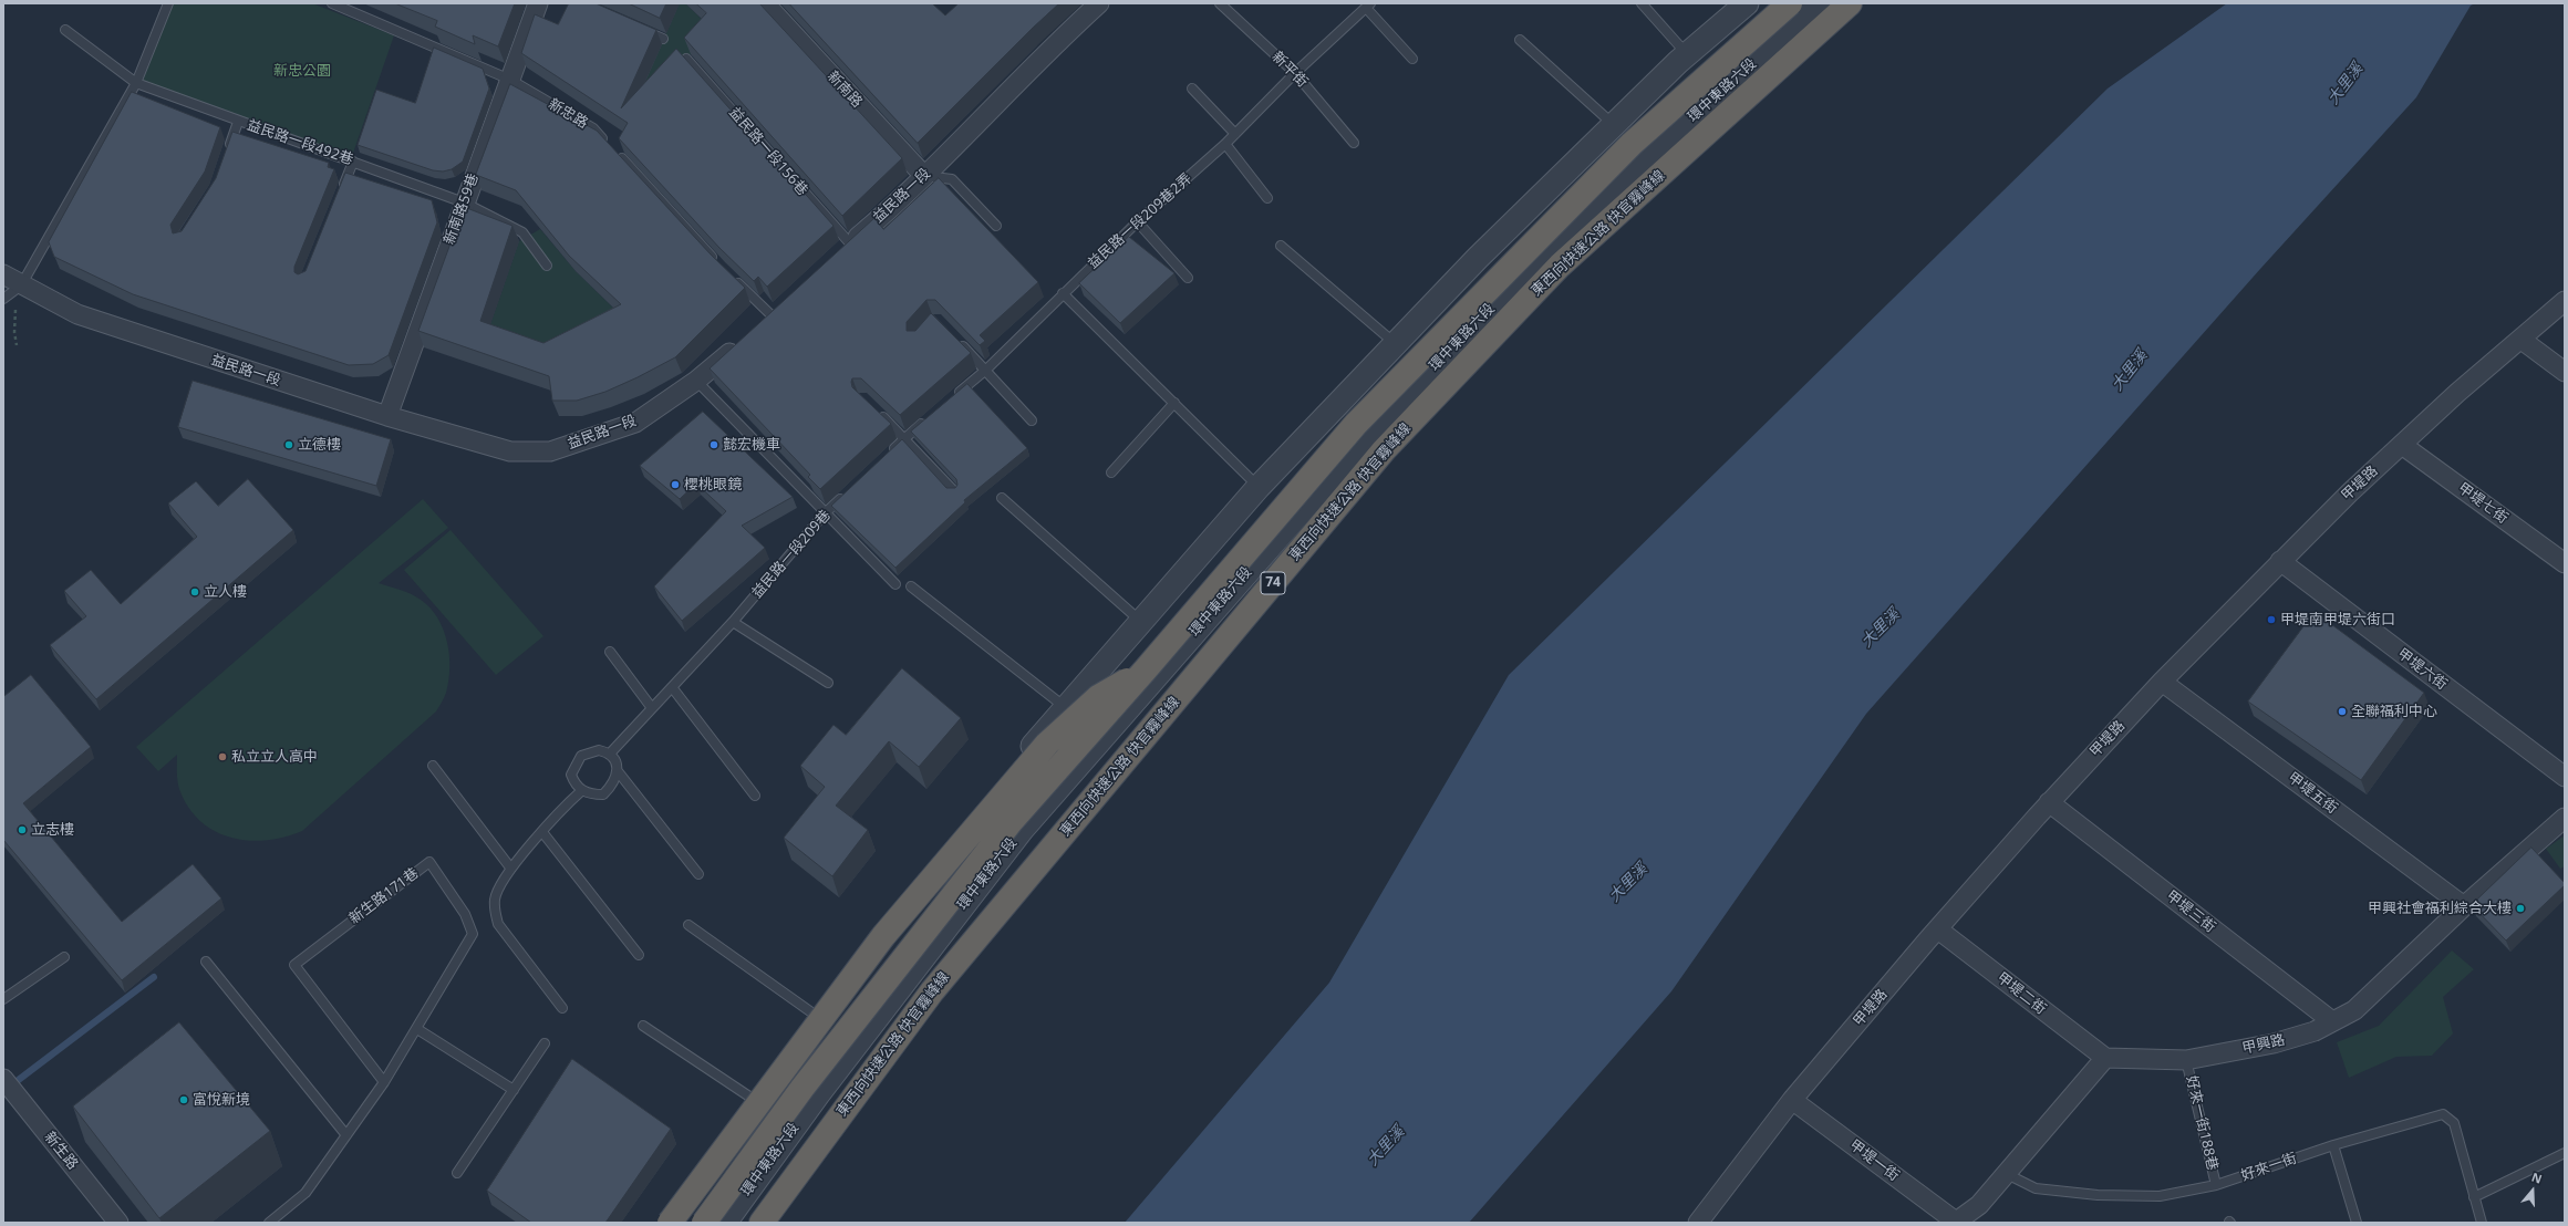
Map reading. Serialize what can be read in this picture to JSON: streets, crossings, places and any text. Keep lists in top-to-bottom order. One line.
{"streets":{"highway":["東西向快速公路 快官霧峰線","74"],"street":["新南路","環中東路六段","益民路一段","新南路59巷","甲堤路","甲堤七街","甲堤六街","甲堤五街","甲堤三街","甲堤二街","甲興路","新生路","甲堤一街"],"lane":["新平街","新忠路","益民路一段492巷","益民路一段156巷","益民路一段209巷2弄","益民路一段209巷","新生路171巷","好來一街188巷","好來一街"]},"crossings":[["新平街","益民路一段209巷2弄"],["新南路","益民路一段"],["新忠路","新南路59巷"],["益民路一段492巷","新南路59巷"],["益民路一段156巷","益民路一段"],["益民路一段","新南路59巷"],["甲堤路","甲堤七街"],["甲堤路","甲堤六街"],["甲堤路","甲堤五街"],["甲堤路","甲堤三街"],["甲堤路","甲堤二街"],["甲堤路","甲堤一街"],["甲堤五街","甲興路"],["甲堤三街","甲興路"],["甲堤二街","甲興路"],["甲興路","好來一街188巷"],["好來一街188巷","好來一街"]],"water":["大里溪"],"parks":["新忠公園"],"places":["立德樓","懿宏機車","櫻桃眼鏡","立人樓","甲堤南甲堤六街口","全聯福利中心","私立立人高中","立志樓","甲興社會福利綜合大樓","富悅新境"],"north":"top"}
